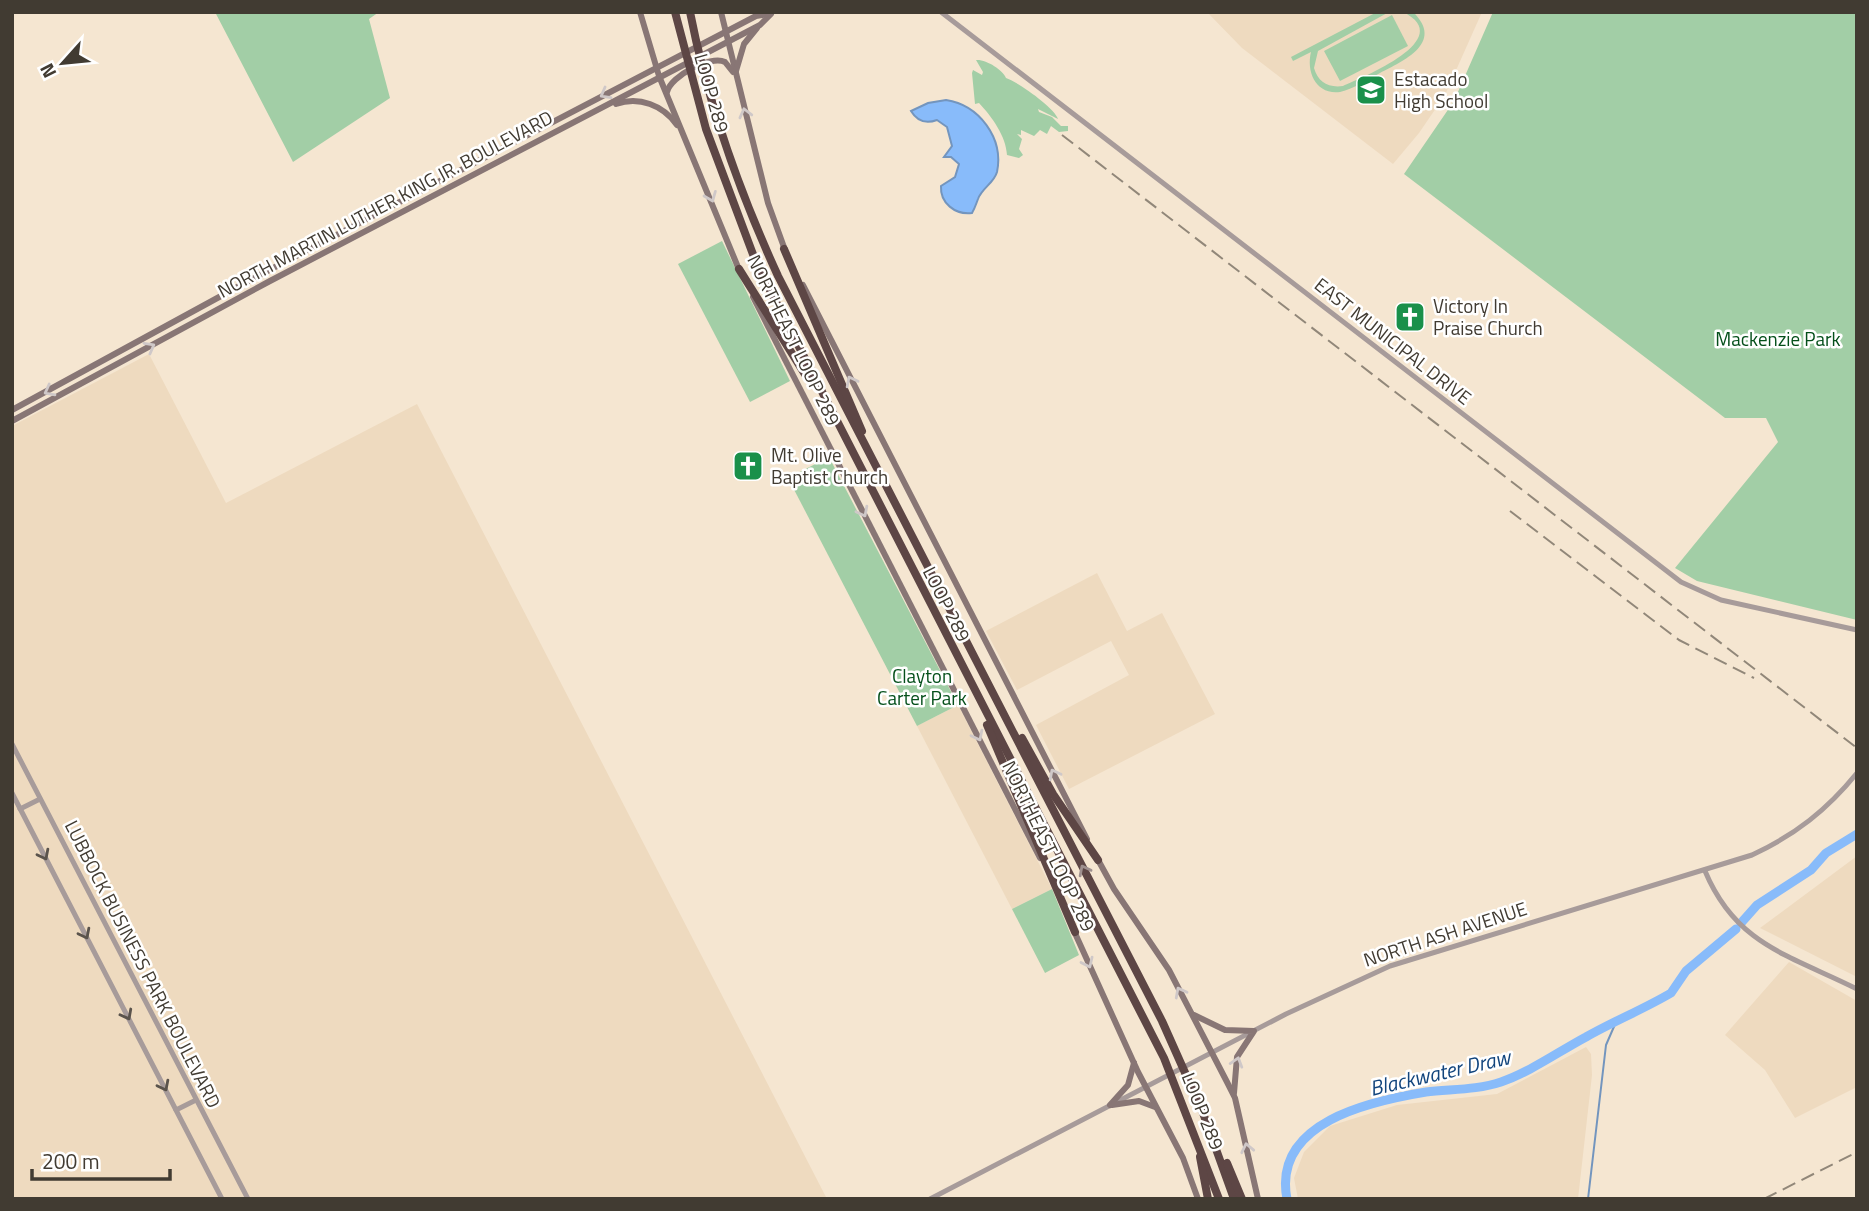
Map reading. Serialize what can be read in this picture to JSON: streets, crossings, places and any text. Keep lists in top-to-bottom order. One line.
{"streets":{"highway":["LOOP 289"],"main road":["NORTH MARTIN LUTHER KING JR. BOULEVARD","NORTHEAST LOOP 289"],"street":["EAST MUNICIPAL DRIVE","NORTH ASH AVENUE","LUBBOCK BUSINESS PARK BOULEVARD"]},"crossings":[["NORTH MARTIN LUTHER KING JR. BOULEVARD","NORTHEAST LOOP 289"],["NORTHEAST LOOP 289","NORTH ASH AVENUE"]],"water":["Blackwater Draw"],"parks":["Mackenzie Park","Clayton Carter Park"],"places":{"school or university":["Estacado High School"],"church":["Victory In Praise Church","Mt. Olive Baptist Church"]},"scale_bar":"200 m","north":"bottom left"}
